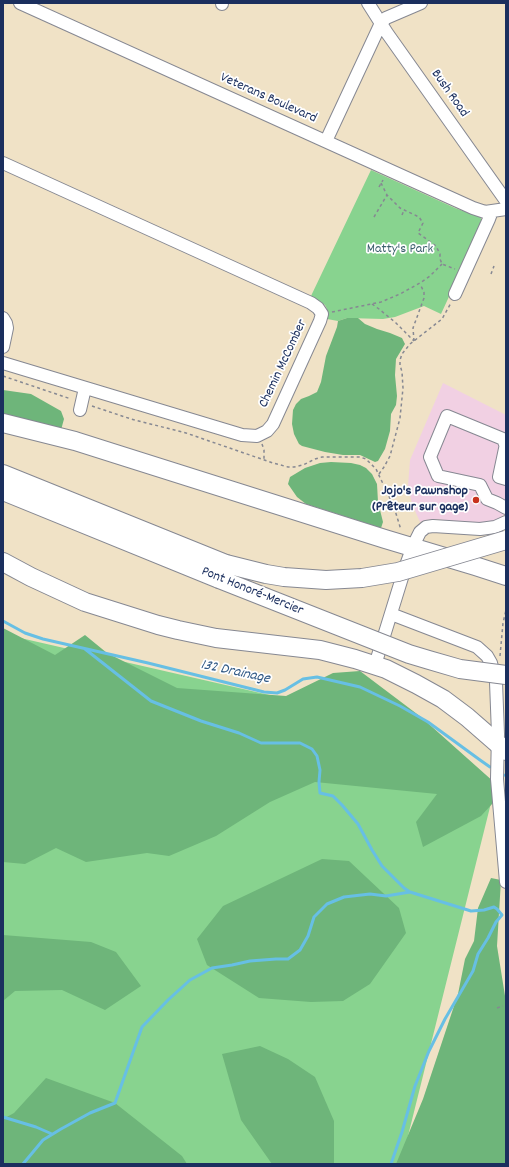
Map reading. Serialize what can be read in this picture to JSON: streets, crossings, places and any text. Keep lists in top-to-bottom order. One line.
{"streets":{"highway":["Pont Honoré-Mercier"],"street":["Bush Road","Veterans Boulevard","Chemin McComber"]},"water":["132 Drainage"],"parks":["Matty's Park"],"places":["Jojo's Pawnshop (Prêteur sur gage)"]}
